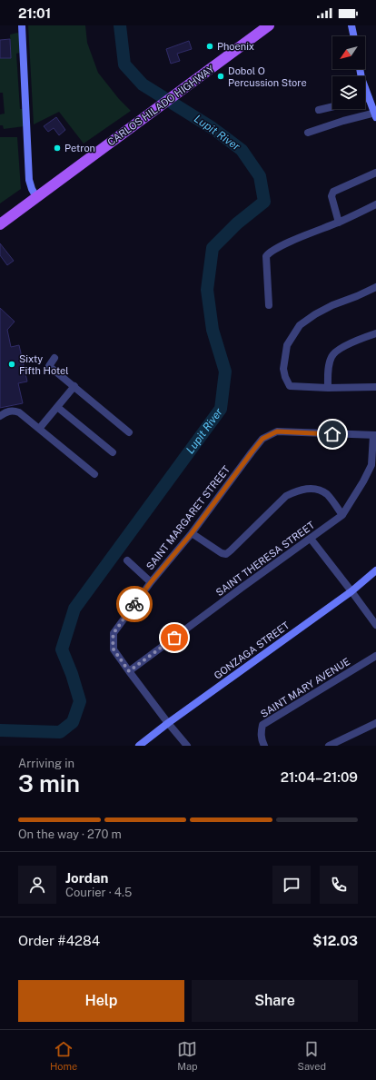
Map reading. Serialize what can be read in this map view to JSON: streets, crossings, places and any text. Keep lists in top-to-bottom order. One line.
{"streets":{"main road":["CARLOS HILADO HIGHWAY"],"street":["SAINT MARGARET STREET","SAINT THERESA STREET","GONZAGA STREET","SAINT MARY AVENUE"]},"crossings":[["SAINT MARGARET STREET","SAINT THERESA STREET"],["SAINT MARGARET STREET","GONZAGA STREET"]],"water":["Lupit River"],"places":["Phoenix","Dobol O Percussion Store","Petron","Sixty Fifth Hotel"],"north":"bottom left","page":{"status":"21:01","heading":["3 min","Arriving in","21:04–21:09"],"panel":["Jordan","Courier · 4.5","Order #4284","$12.03"],"bar":"On the way · 270 m","buttons":["Help","Share"],"tabs":["Home","Map","Saved"]}}
